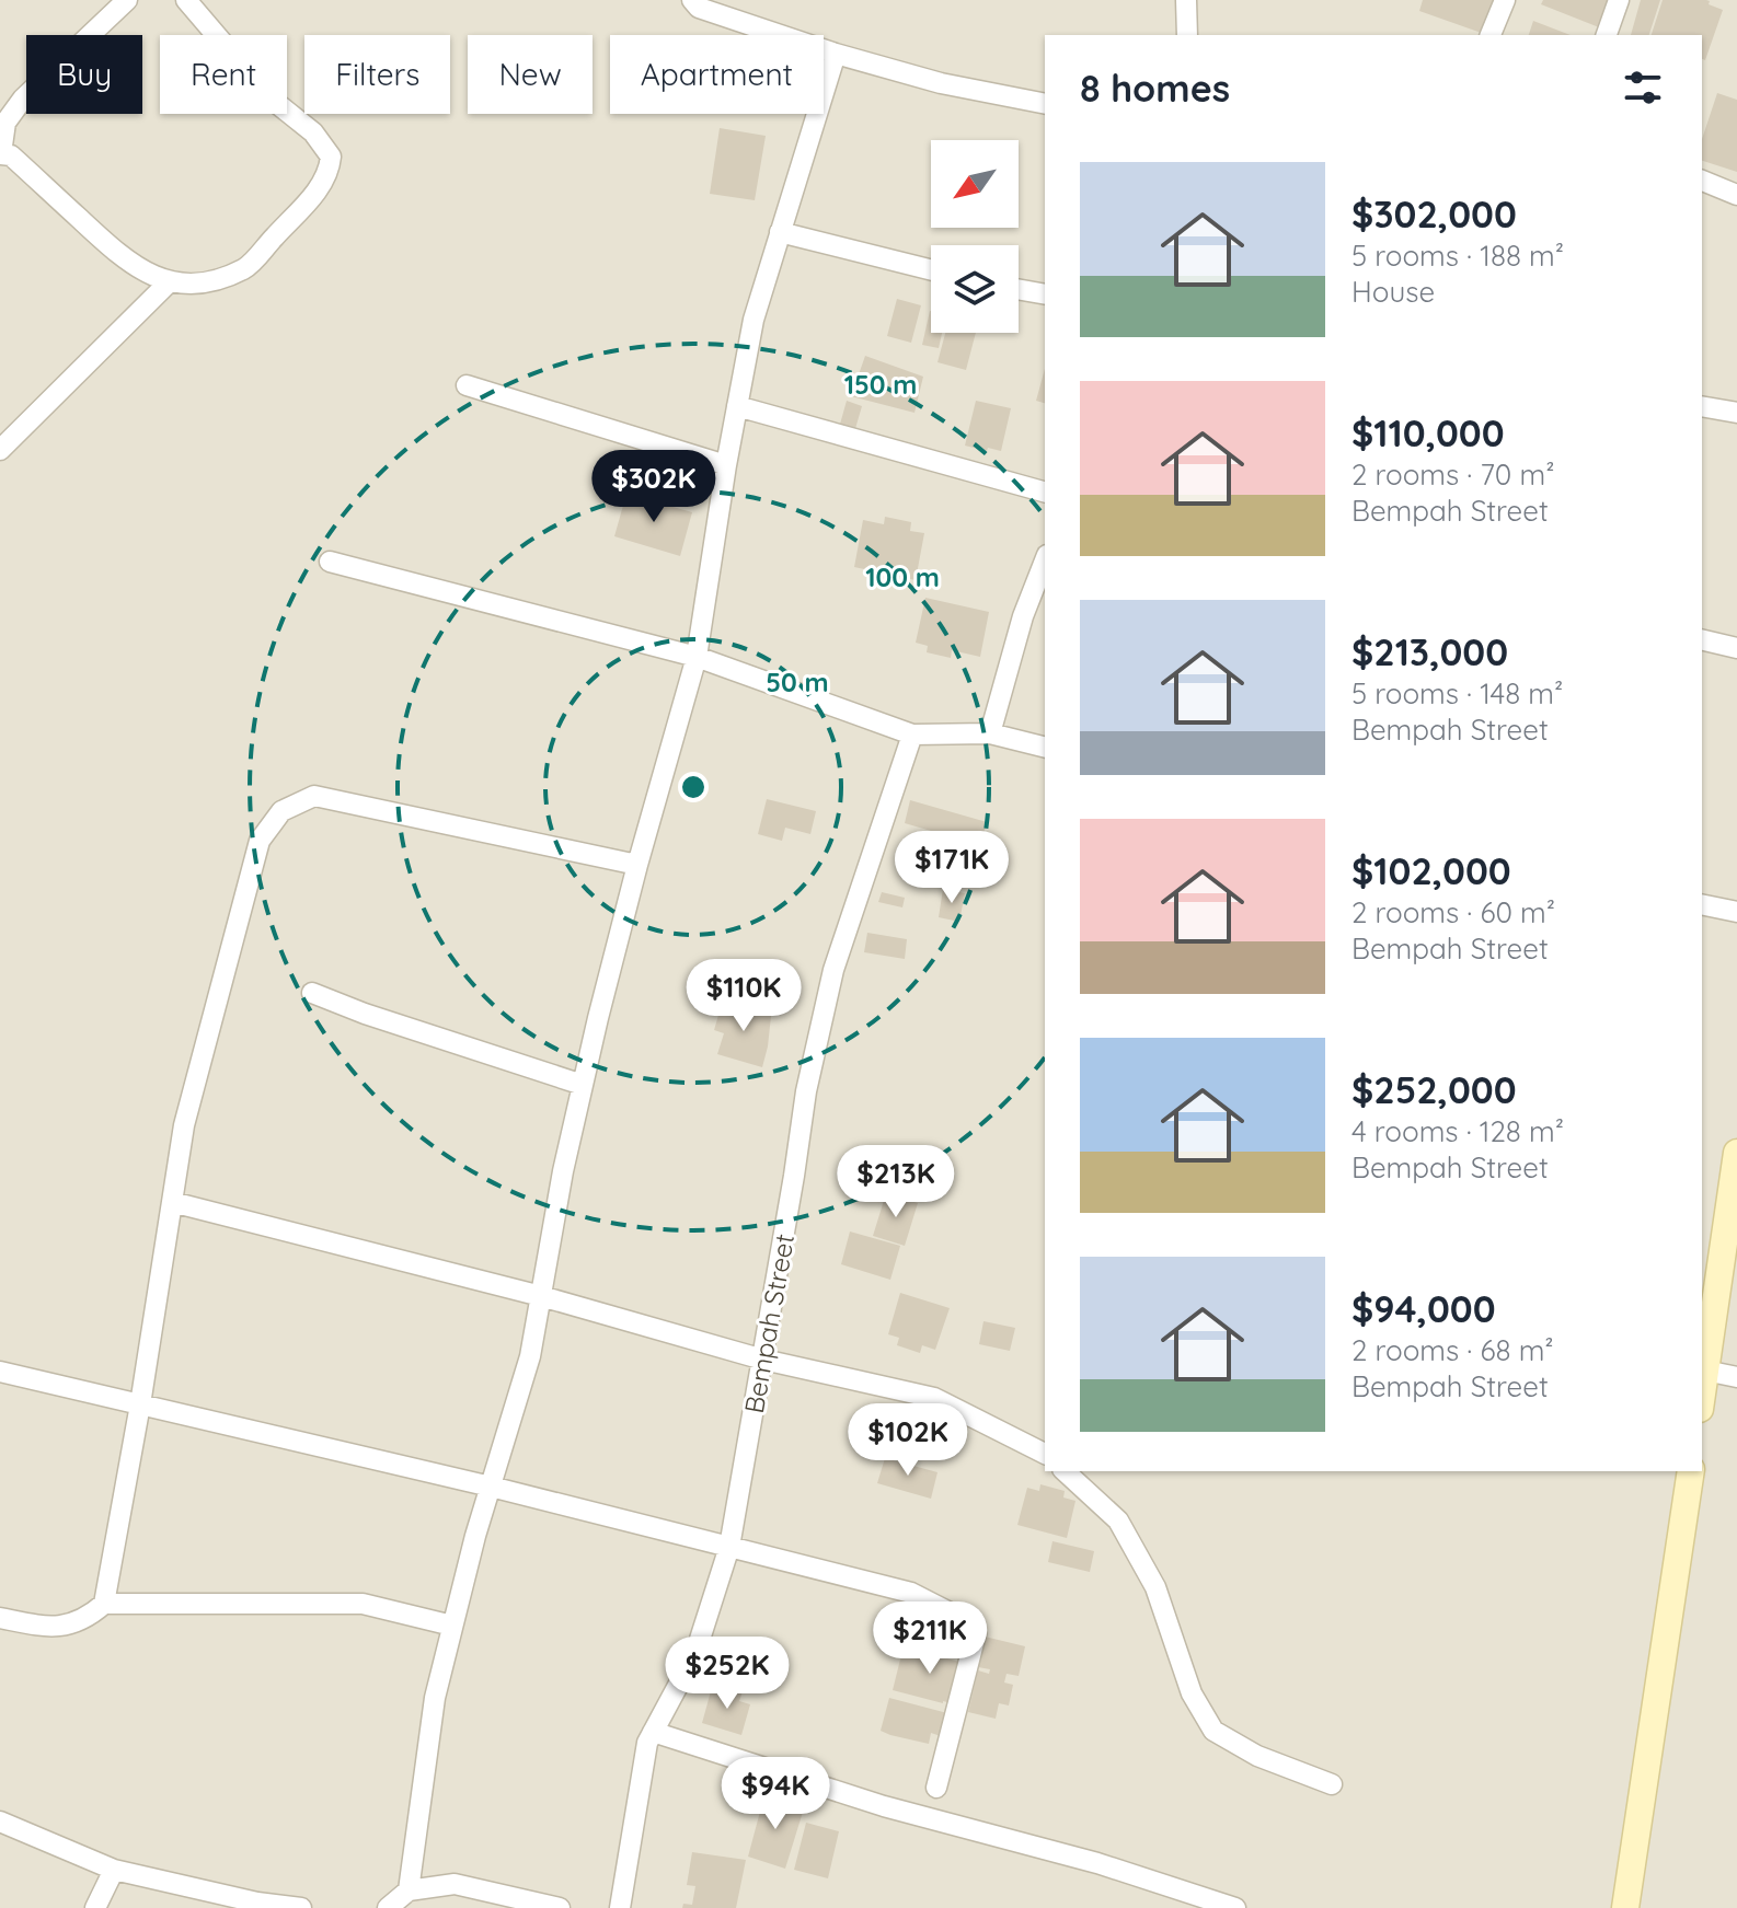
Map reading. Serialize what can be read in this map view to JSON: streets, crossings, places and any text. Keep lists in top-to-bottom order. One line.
{"streets":{"street":["Bempah Street"]},"north":"bottom left","page":{"chip":["Buy","Rent","Filters","New","Apartment"],"heading":"8 homes","list":[{"name":"$302,000","note":"5 rooms · 188 m² · House"},{"name":"$110,000","note":"2 rooms · 70 m² · Bempah Street"},{"name":"$213,000","note":"5 rooms · 148 m² · Bempah Street"},{"name":"$102,000","note":"2 rooms · 60 m² · Bempah Street"},{"name":"$252,000","note":"4 rooms · 128 m² · Bempah Street"},{"name":"$94,000","note":"2 rooms · 68 m² · Bempah Street"}],"price":["$302K","$171K","$110K","$213K","$102K","$211K","$252K","$94K"]},"rings":["150 m","100 m","50 m"]}
